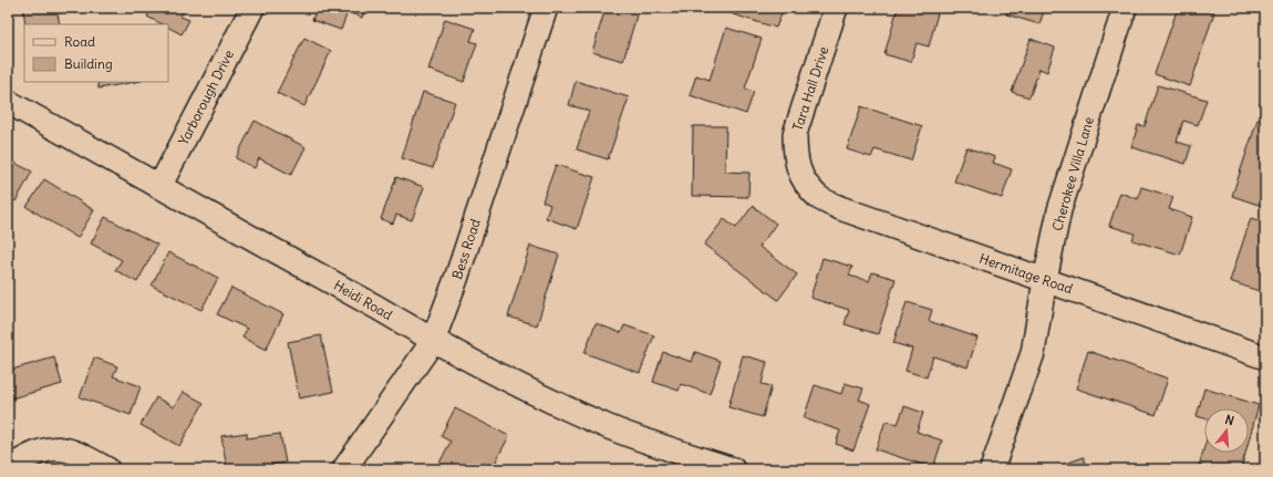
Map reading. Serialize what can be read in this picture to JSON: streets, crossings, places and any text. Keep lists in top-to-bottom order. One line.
{"streets":{"street":["Tara Hall Drive","Yarborough Drive","Cherokee Villa Lane","Bess Road","Hermitage Road","Heidi Road"]},"crossings":[["Tara Hall Drive","Hermitage Road"],["Yarborough Drive","Heidi Road"],["Cherokee Villa Lane","Hermitage Road"],["Bess Road","Heidi Road"]],"legend":["Road","Building"],"north":"top"}
